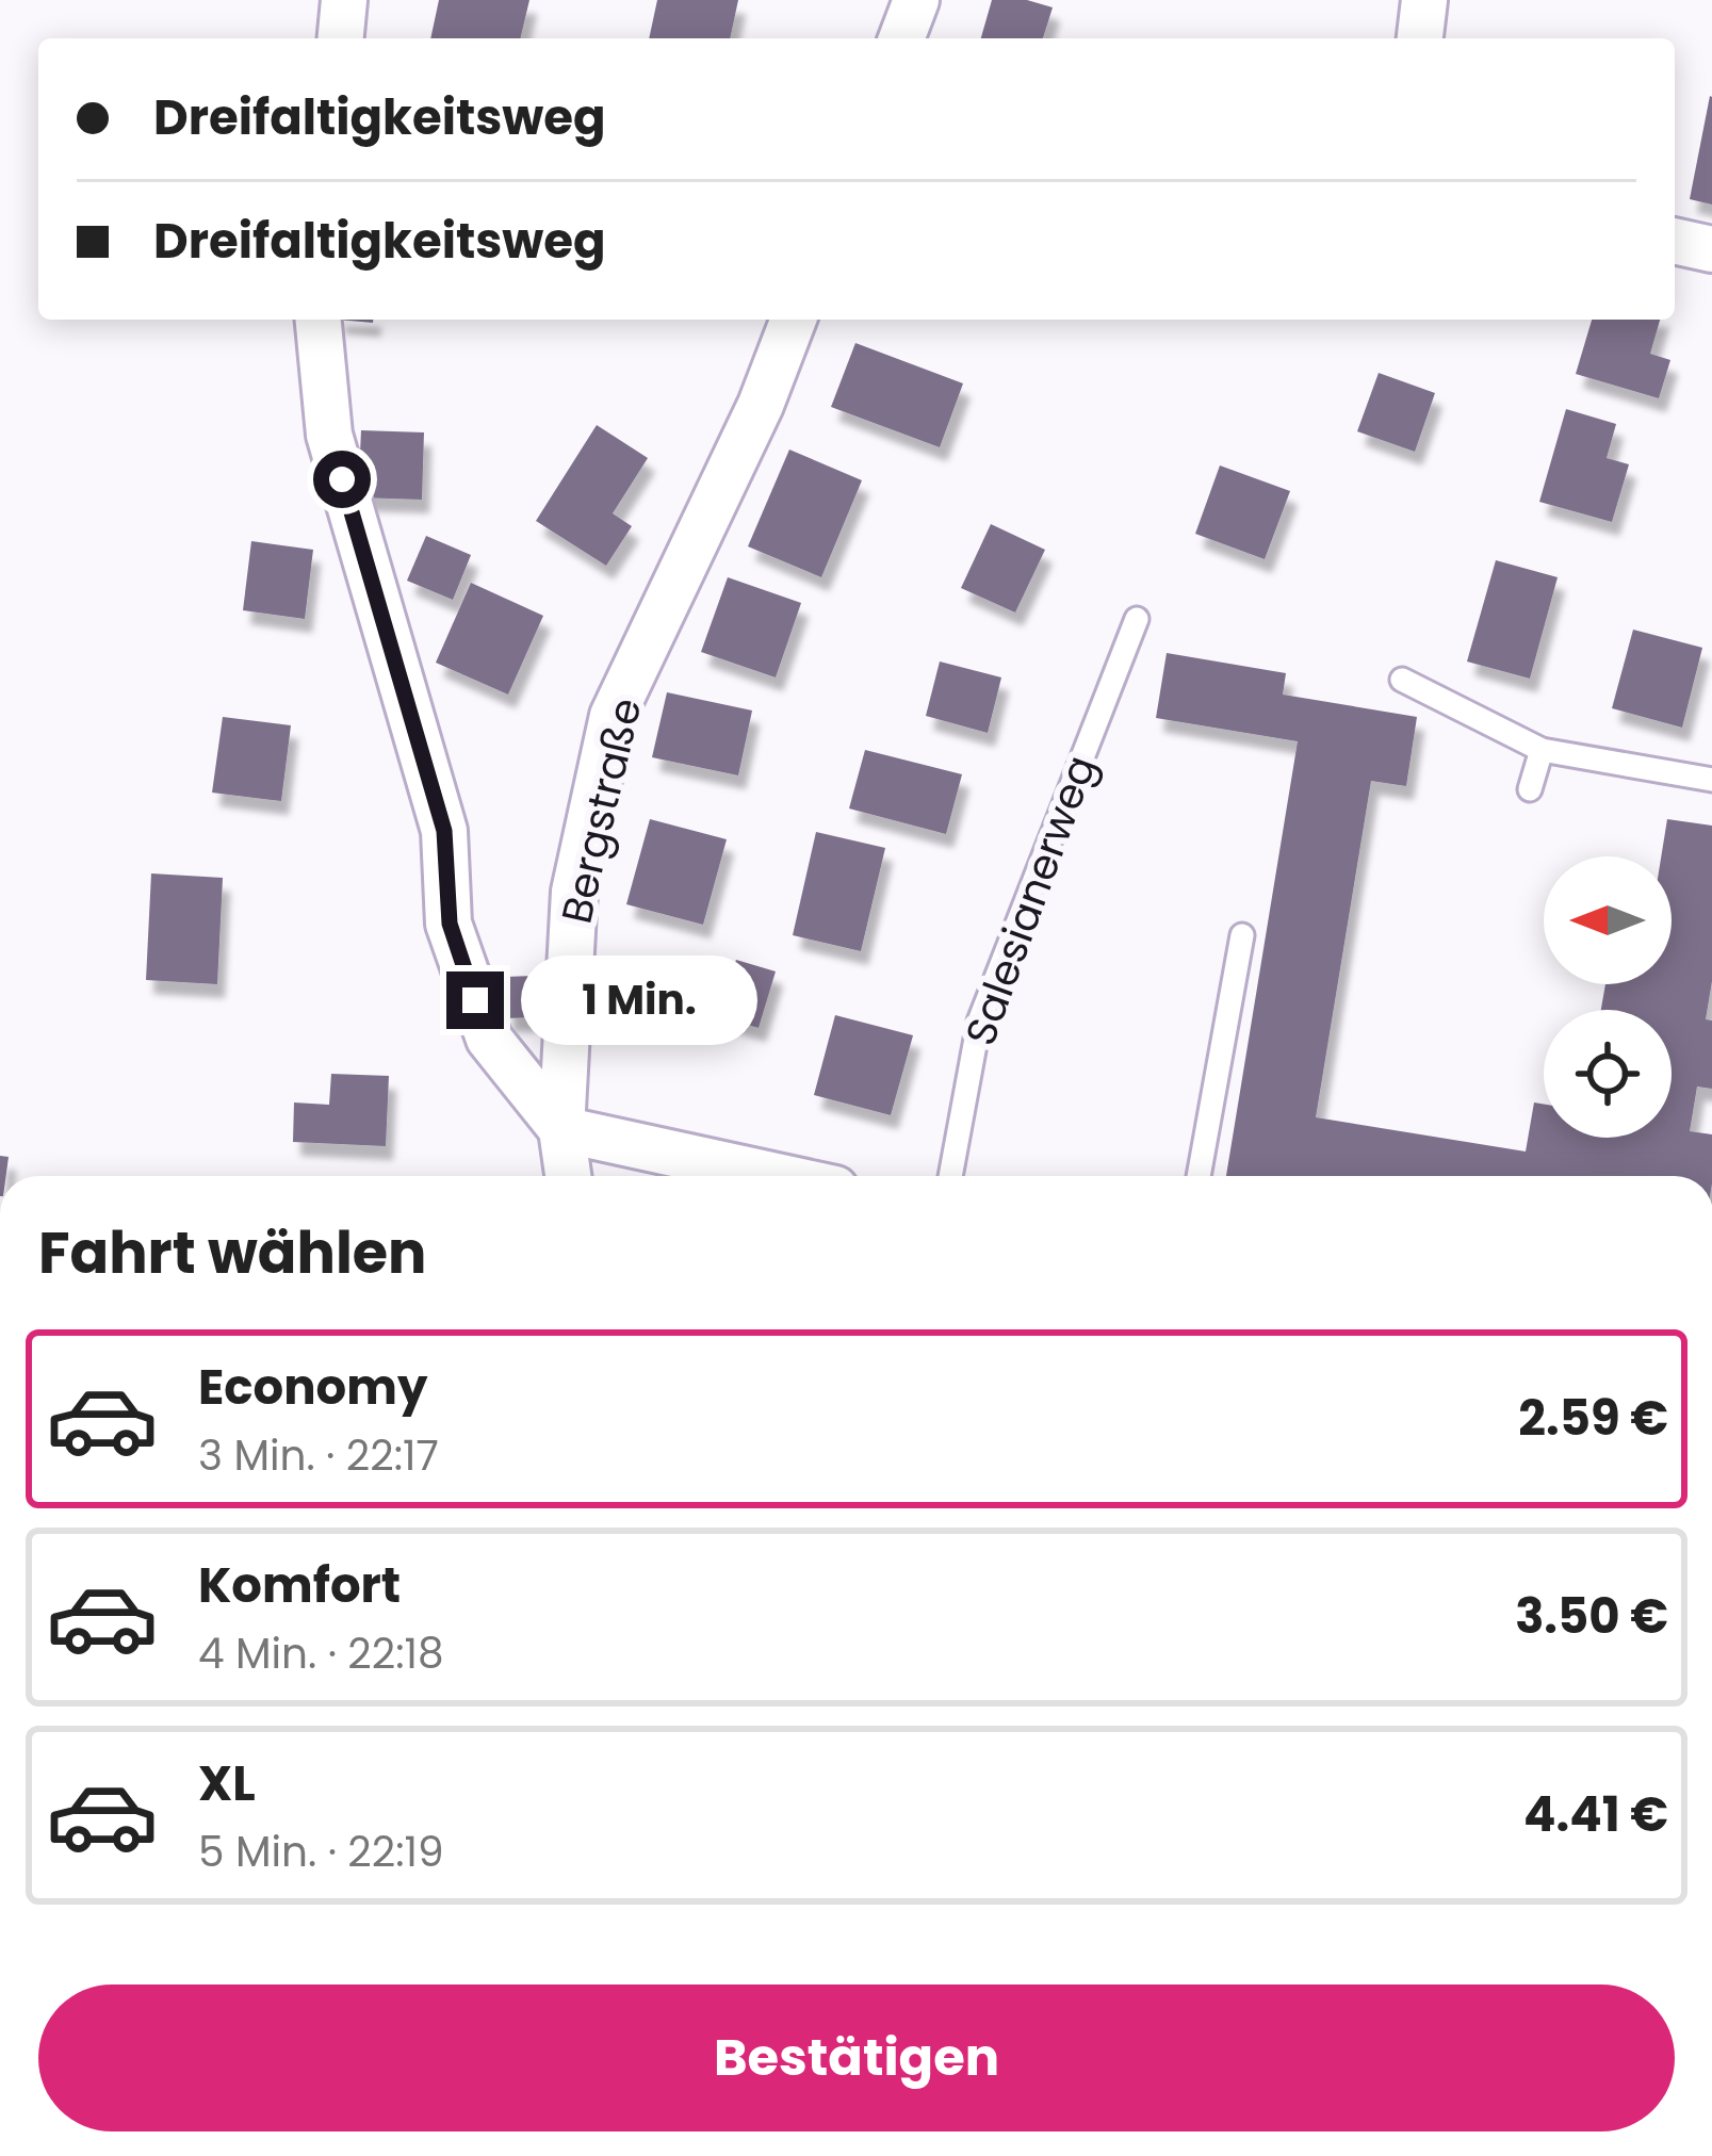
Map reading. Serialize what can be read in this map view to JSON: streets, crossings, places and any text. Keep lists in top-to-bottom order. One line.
{"streets":{"street":["Bergstraße"],"lane":["Salesianerweg"]},"north":"left","page":{"banner":["Dreifaltigkeitsweg","Dreifaltigkeitsweg"],"bubble":"1 Min.","heading":"Fahrt wählen","list":[{"name":"Economy","note":"3 Min. · 22:17","value":"2.59 €"},{"name":"Komfort","note":"4 Min. · 22:18","value":"3.50 €"},{"name":"XL","note":"5 Min. · 22:19","value":"4.41 €"}],"buttons":"Bestätigen"}}
